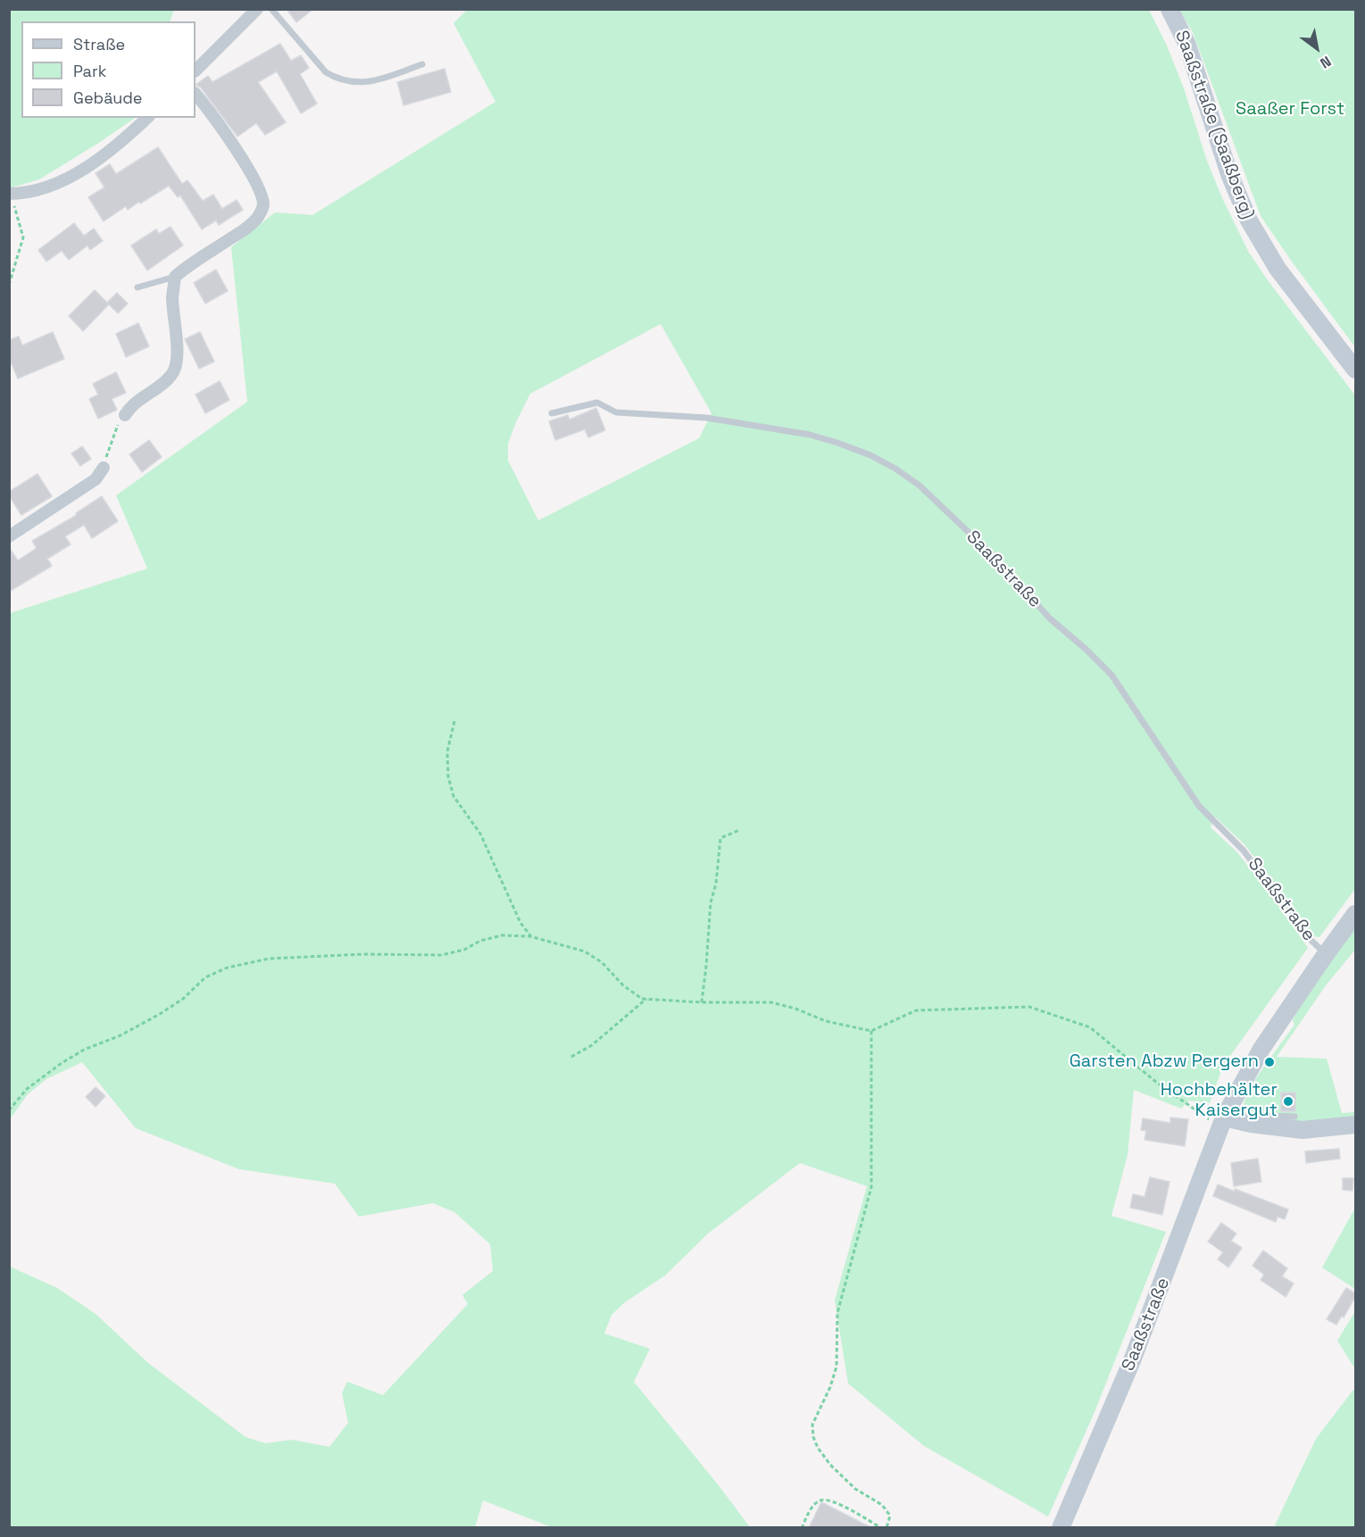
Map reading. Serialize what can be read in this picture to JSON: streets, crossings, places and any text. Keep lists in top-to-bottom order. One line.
{"streets":{"street":["Saaßstraße (Saaßberg)","Saaßstraße"]},"parks":["Saaßer Forst"],"places":["Garsten Abzw Pergern","Hochbehälter Kaisergut"],"legend":["Straße","Park","Gebäude"],"north":"bottom right"}
